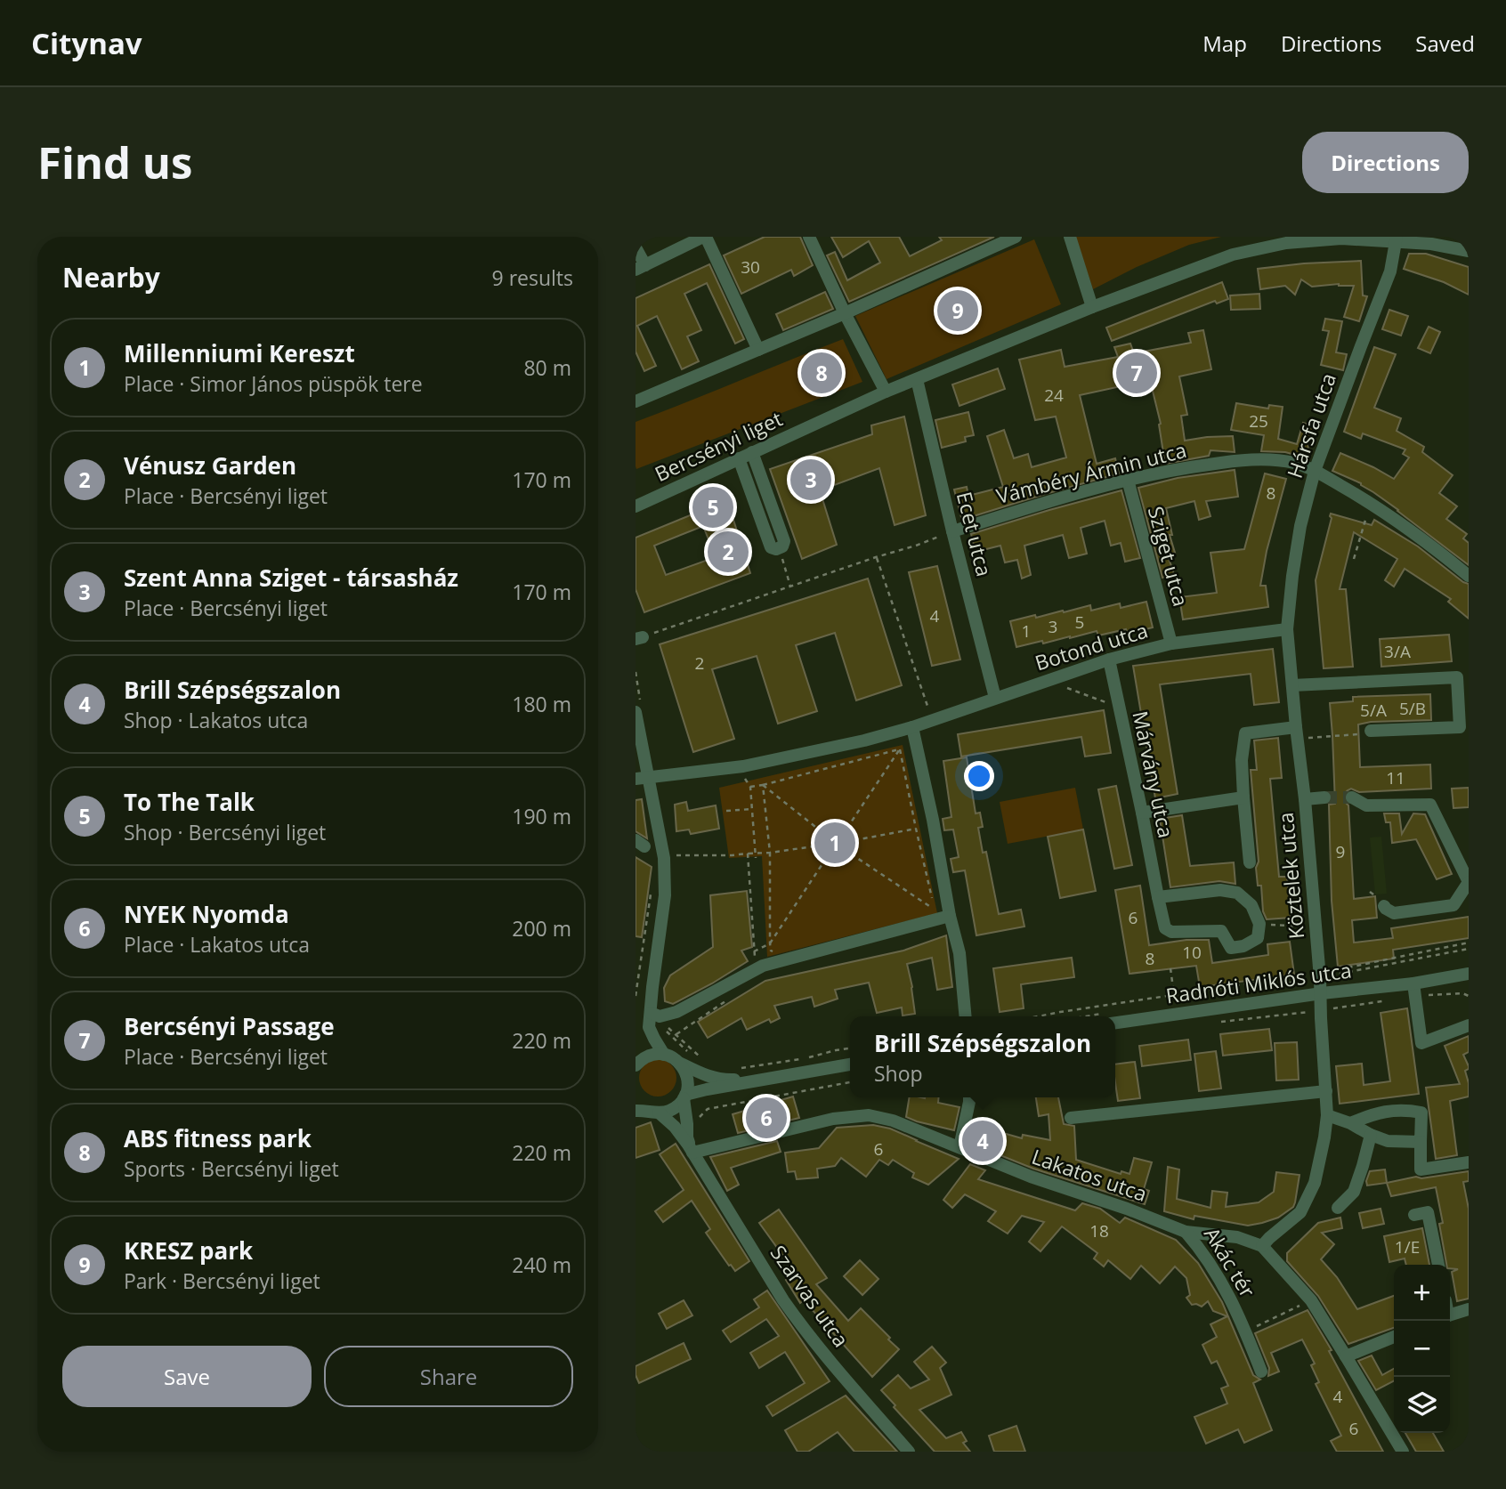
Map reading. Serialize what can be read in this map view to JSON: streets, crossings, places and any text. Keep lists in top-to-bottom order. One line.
{"streets":{"street":["Hársfa utca","Bercsényi liget","Vámbéry Ármin utca","Ecet utca","Sziget utca","Botond utca","Márvány utca","Köztelek utca","Radnóti Miklós utca","Lakatos utca","Akác tér","Szarvas utca"]},"crossings":[["Hársfa utca","Bercsényi liget"],["Hársfa utca","Vámbéry Ármin utca"],["Hársfa utca","Botond utca"],["Hársfa utca","Köztelek utca"],["Bercsényi liget","Ecet utca"],["Vámbéry Ármin utca","Ecet utca"],["Vámbéry Ármin utca","Sziget utca"],["Ecet utca","Botond utca"],["Sziget utca","Botond utca"],["Botond utca","Márvány utca"],["Botond utca","Köztelek utca"],["Köztelek utca","Radnóti Miklós utca"],["Köztelek utca","Akác tér"],["Lakatos utca","Akác tér"],["Lakatos utca","Szarvas utca"]],"house_numbers":["30","24","25","8","4","5","3","1","3/A","2","5/B","5/A","11","9","6","10","8","6","18","1/E","4","6"],"page":{"header":"Citynav","nav":["Map","Directions","Saved"],"buttons":["Directions",["Save","Share"]],"title":"Find us","heading":["Nearby","9 results"],"pins":["9","7","8","3","5","2","1","6","4"],"list":[{"mark":"1","name":"Millenniumi Kereszt","note":"Place · Simor János püspök tere","value":"80 m"},{"mark":"2","name":"Vénusz Garden","note":"Place · Bercsényi liget","value":"170 m"},{"mark":"3","name":"Szent Anna Sziget - társasház","note":"Place · Bercsényi liget","value":"170 m"},{"mark":"4","name":"Brill Szépségszalon","note":"Shop · Lakatos utca","value":"180 m"},{"mark":"5","name":"To The Talk","note":"Shop · Bercsényi liget","value":"190 m"},{"mark":"6","name":"NYEK Nyomda","note":"Place · Lakatos utca","value":"200 m"},{"mark":"7","name":"Bercsényi Passage","note":"Place · Bercsényi liget","value":"220 m"},{"mark":"8","name":"ABS fitness park","note":"Sports · Bercsényi liget","value":"220 m"},{"mark":"9","name":"KRESZ park","note":"Park · Bercsényi liget","value":"240 m"}],"popup":["Brill Szépségszalon","Shop"],"map_buttons":["+","−"]}}
